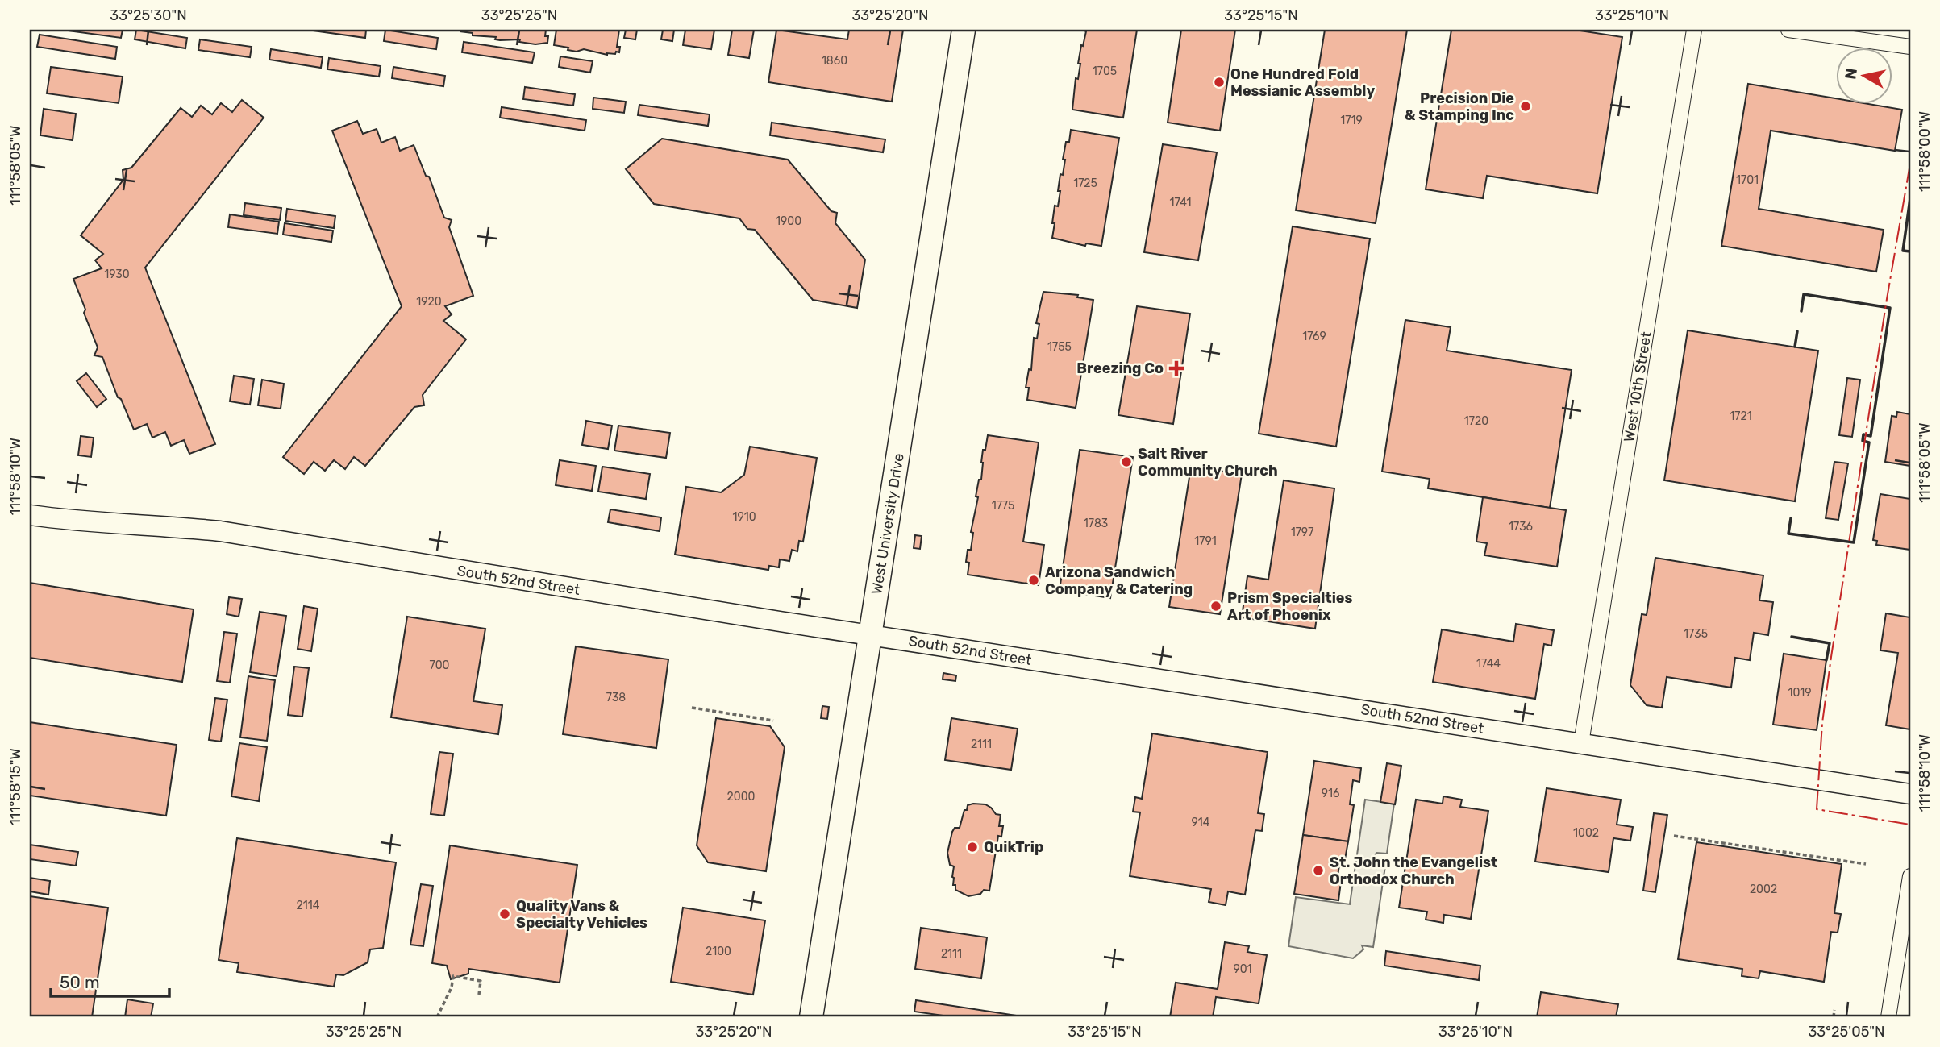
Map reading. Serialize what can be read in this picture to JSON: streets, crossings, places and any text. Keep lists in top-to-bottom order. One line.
{"streets":{"main road":["West University Drive","South 52nd Street"],"street":["West 10th Street"]},"crossings":[["West 10th Street","South 52nd Street"],["West University Drive","South 52nd Street"]],"places":{"other":["One Hundred Fold Messianic Assembly","Precision Die & Stamping Inc","Salt River Community Church","Arizona Sandwich Company & Catering","Prism Specialties Art of Phoenix","QuikTrip","St. John the Evangelist Orthodox Church","Quality Vans & Specialty Vehicles"],"health":["Breezing Co"]},"house_numbers":["1860","1705","1719","1701","1725","1741","1900","1930","1920","1769","1755","1721","1720","1775","1910","1783","1736","1797","1791","1735","1744","700","1019","738","2111","916","2000","914","1002","2002","2114","2100","2111","901"],"scale_bar":"50 m","north":"left","coordinates":["33°25'30\"N","33°25'25\"N","33°25'20\"N","33°25'15\"N","33°25'10\"N","111°58'00\"W","111°58'05\"W","111°58'10\"W","111°58'15\"W","33°25'05\"N"]}
